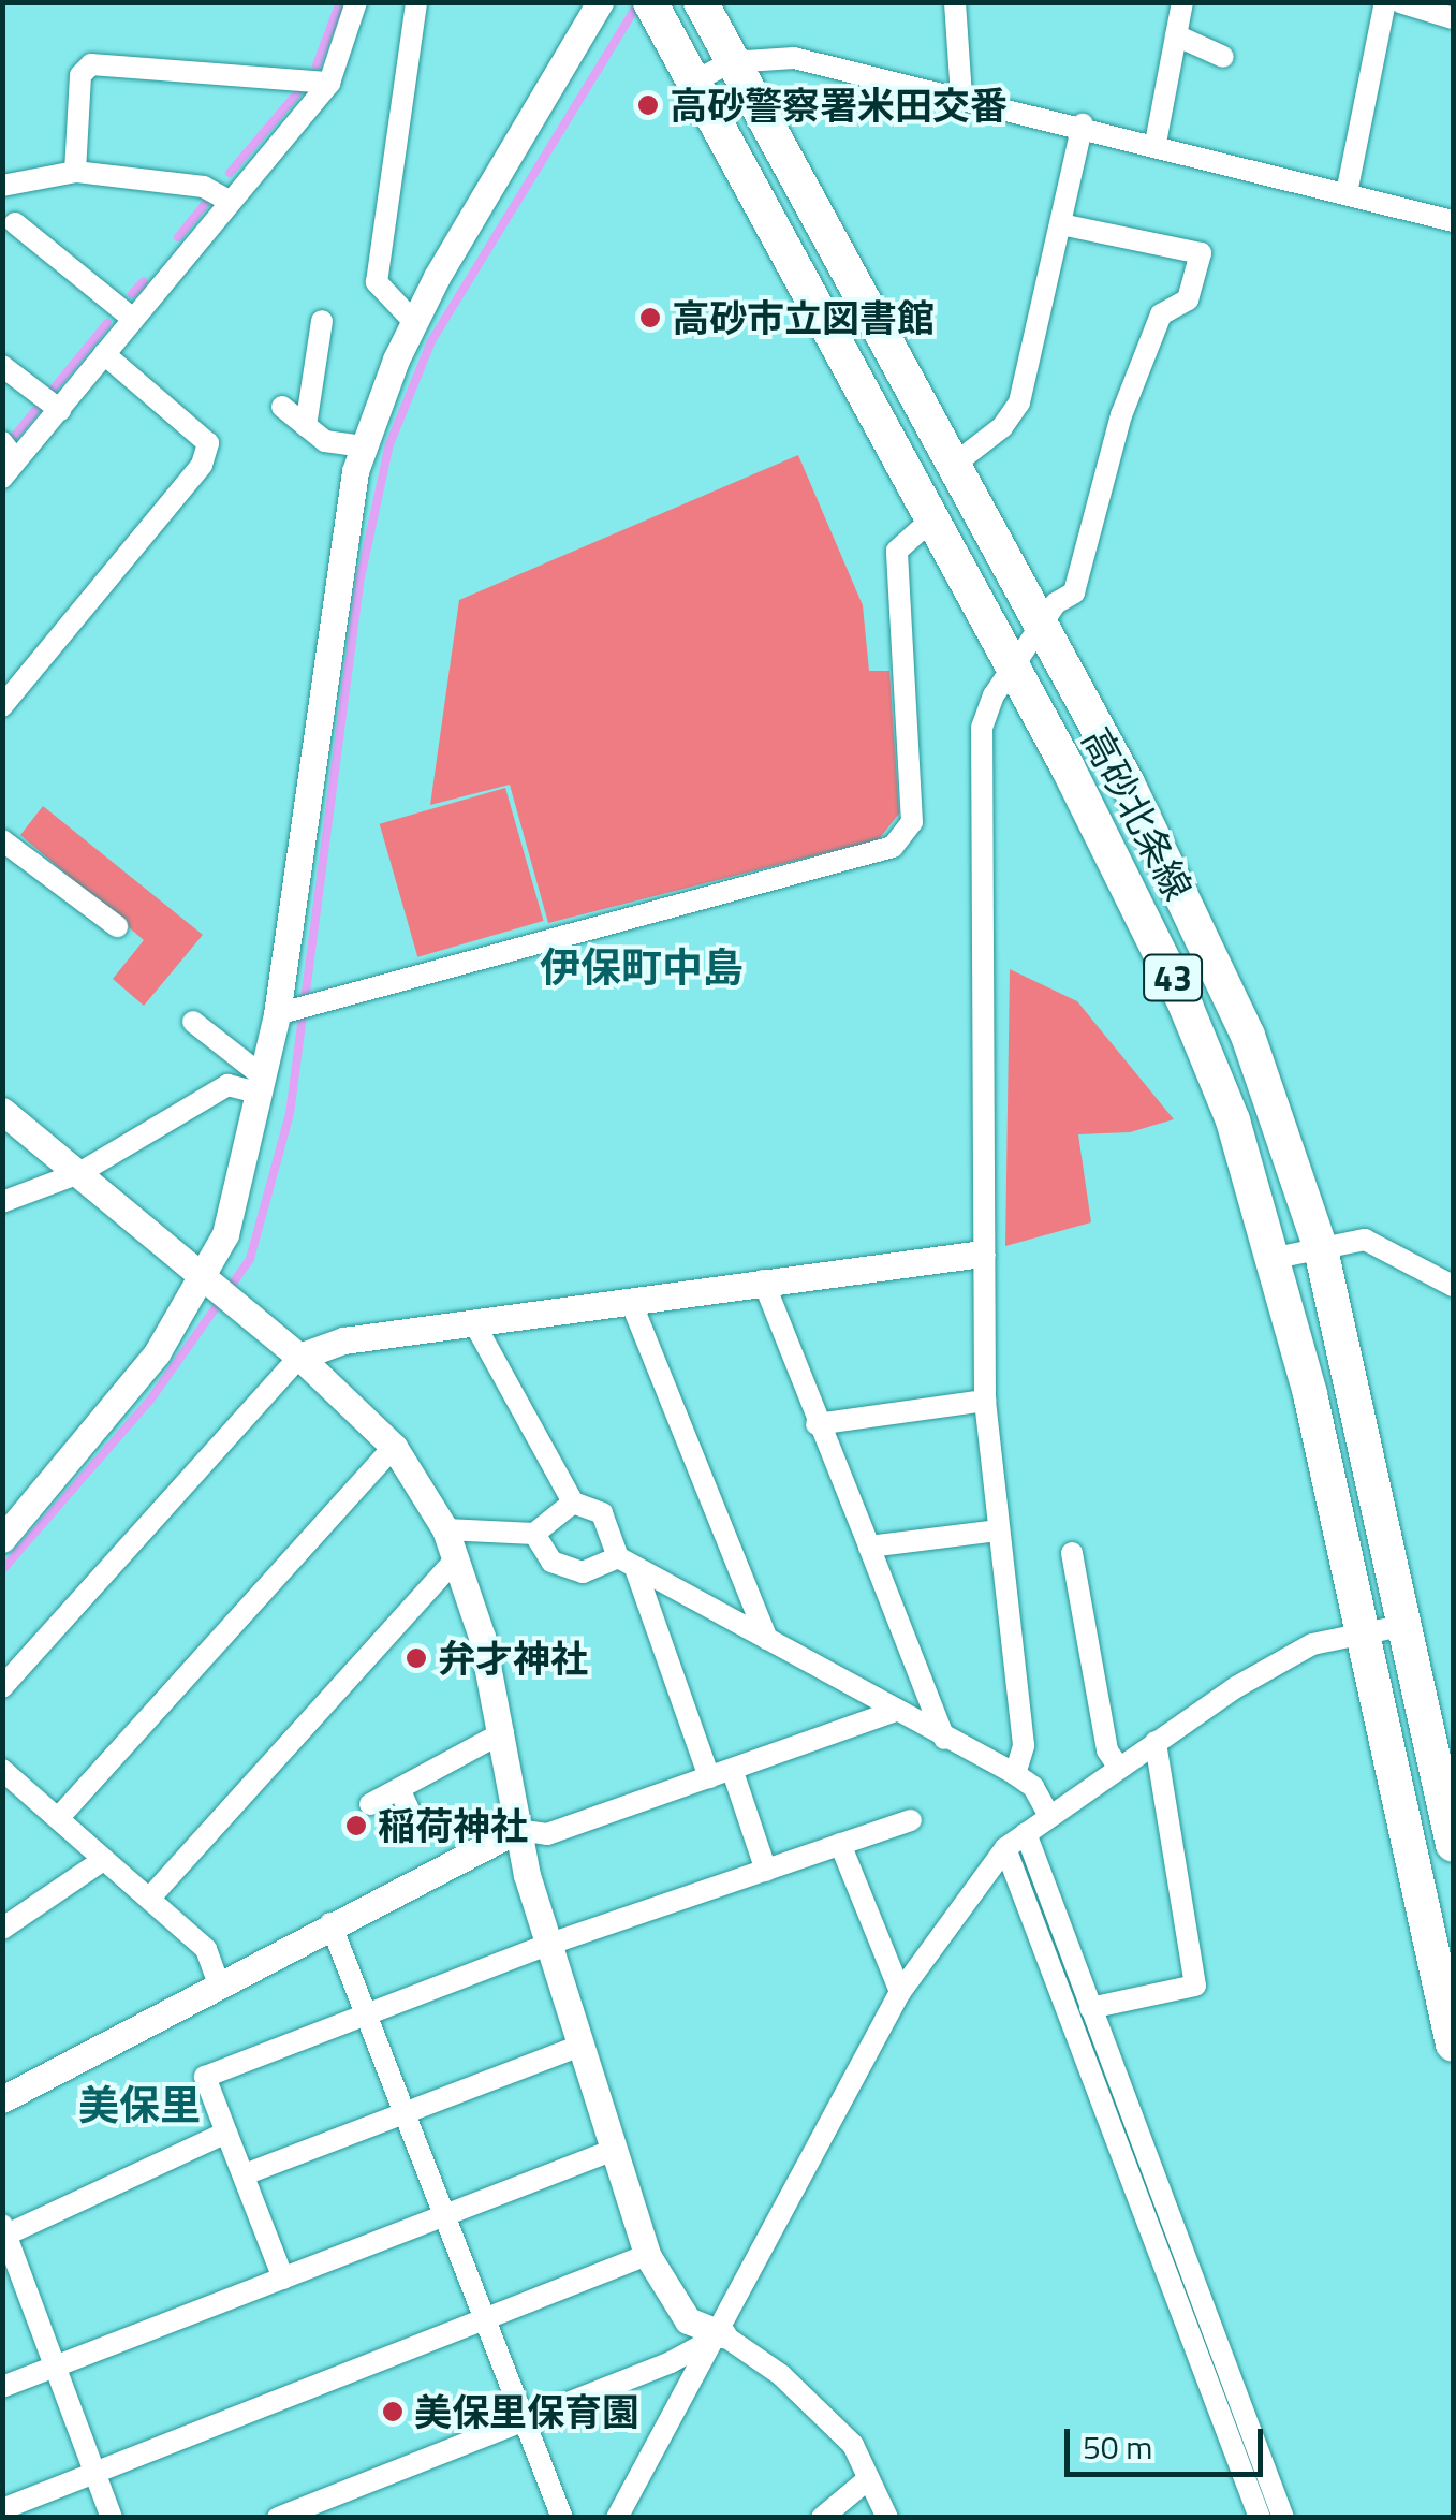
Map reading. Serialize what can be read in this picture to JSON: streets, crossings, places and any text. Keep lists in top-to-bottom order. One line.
{"streets":{"main road":["高砂北条線","43"]},"districts":["伊保町中島","美保里"],"places":["高砂警察署米田交番","高砂市立図書館","弁才神社","稲荷神社","美保里保育園"],"scale_bar":"50 m"}
